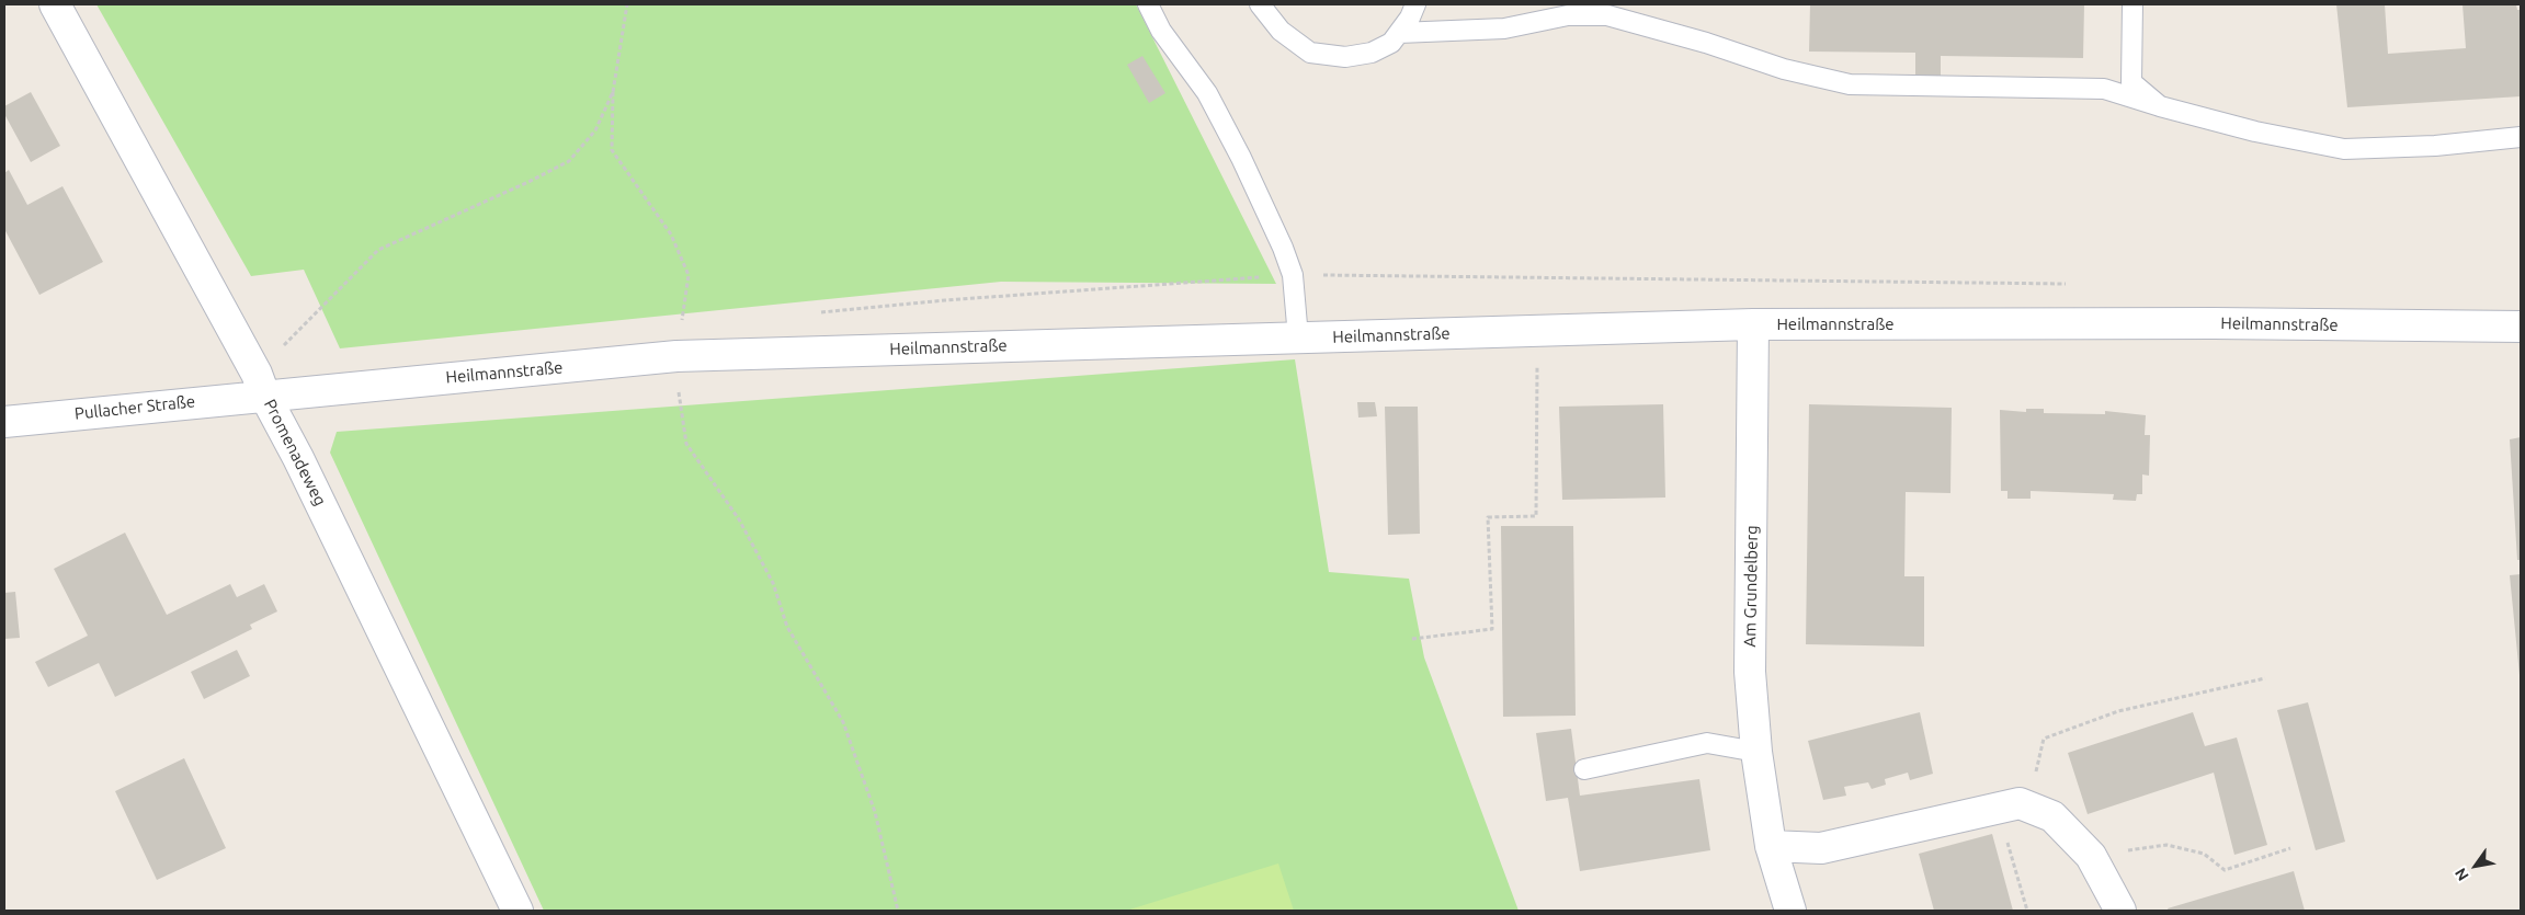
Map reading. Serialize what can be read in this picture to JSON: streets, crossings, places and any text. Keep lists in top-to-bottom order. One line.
{"streets":{"street":["Heilmannstraße","Pullacher Straße","Promenadeweg","Am Grundelberg"]},"crossings":[["Heilmannstraße","Pullacher Straße"],["Heilmannstraße","Promenadeweg"],["Heilmannstraße","Am Grundelberg"],["Pullacher Straße","Promenadeweg"]],"north":"bottom left"}
